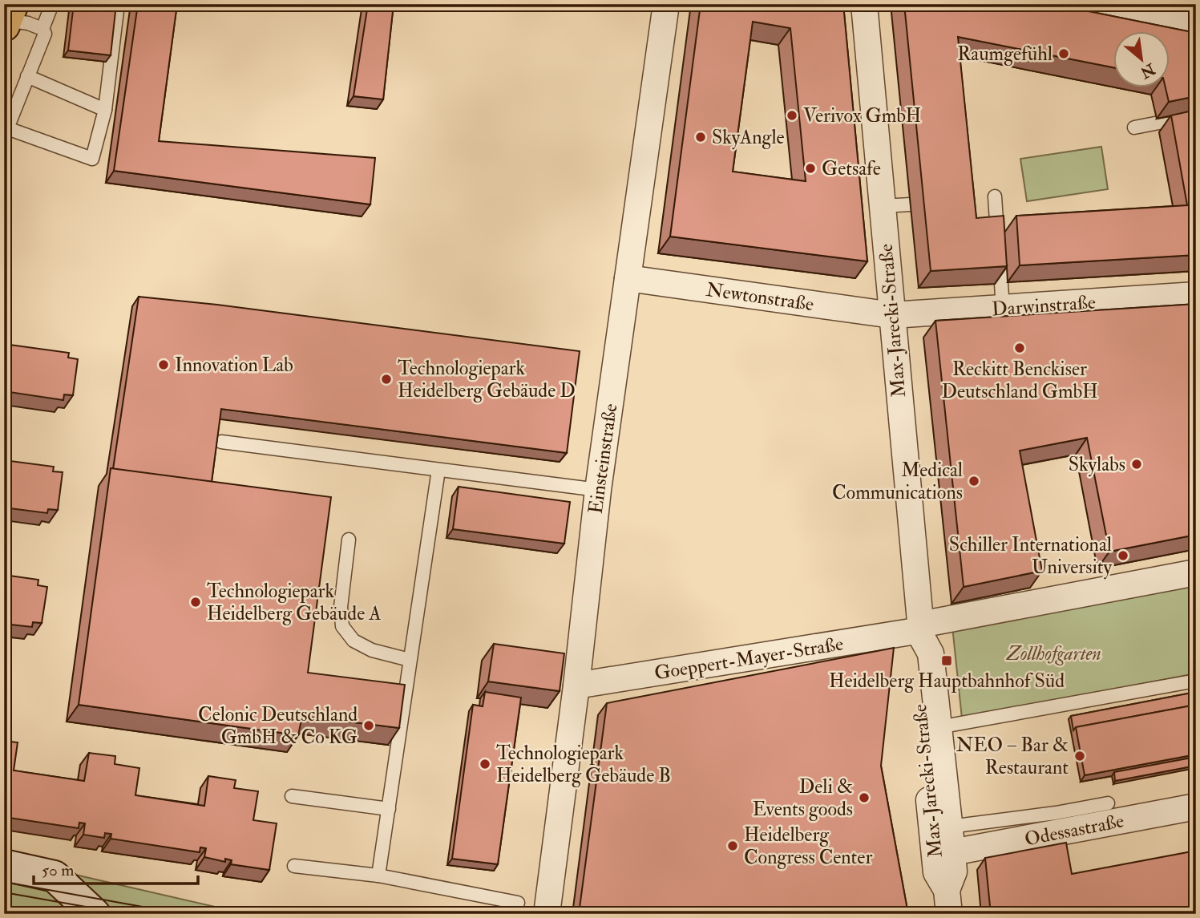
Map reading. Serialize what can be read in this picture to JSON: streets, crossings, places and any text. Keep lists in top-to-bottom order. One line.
{"streets":{"street":["Newtonstraße","Darwinstraße","Max-Jarecki-Straße","Einsteinstraße","Goeppert-Mayer-Straße","Odessastraße"]},"crossings":[["Newtonstraße","Darwinstraße"],["Newtonstraße","Max-Jarecki-Straße"],["Newtonstraße","Einsteinstraße"],["Darwinstraße","Max-Jarecki-Straße"],["Max-Jarecki-Straße","Goeppert-Mayer-Straße"],["Max-Jarecki-Straße","Odessastraße"],["Einsteinstraße","Goeppert-Mayer-Straße"]],"parks":["Zollhofgarten"],"places":{"other":["Raumgefühl","Verivox GmbH","SkyAngle","Getsafe","Reckitt Benckiser Deutschland GmbH","Innovation Lab","Technologiepark Heidelberg Gebäude D","Skylabs","Medical Communications","Schiller International University","Technologiepark Heidelberg Gebäude A","Celonic Deutschland GmbH & Co KG","NEO – Bar & Restaurant","Technologiepark Heidelberg Gebäude B","Deli & Events goods","Heidelberg Congress Center"],"transit":["Heidelberg Hauptbahnhof Süd"]},"scale_bar":"50 m","north":"bottom right"}
